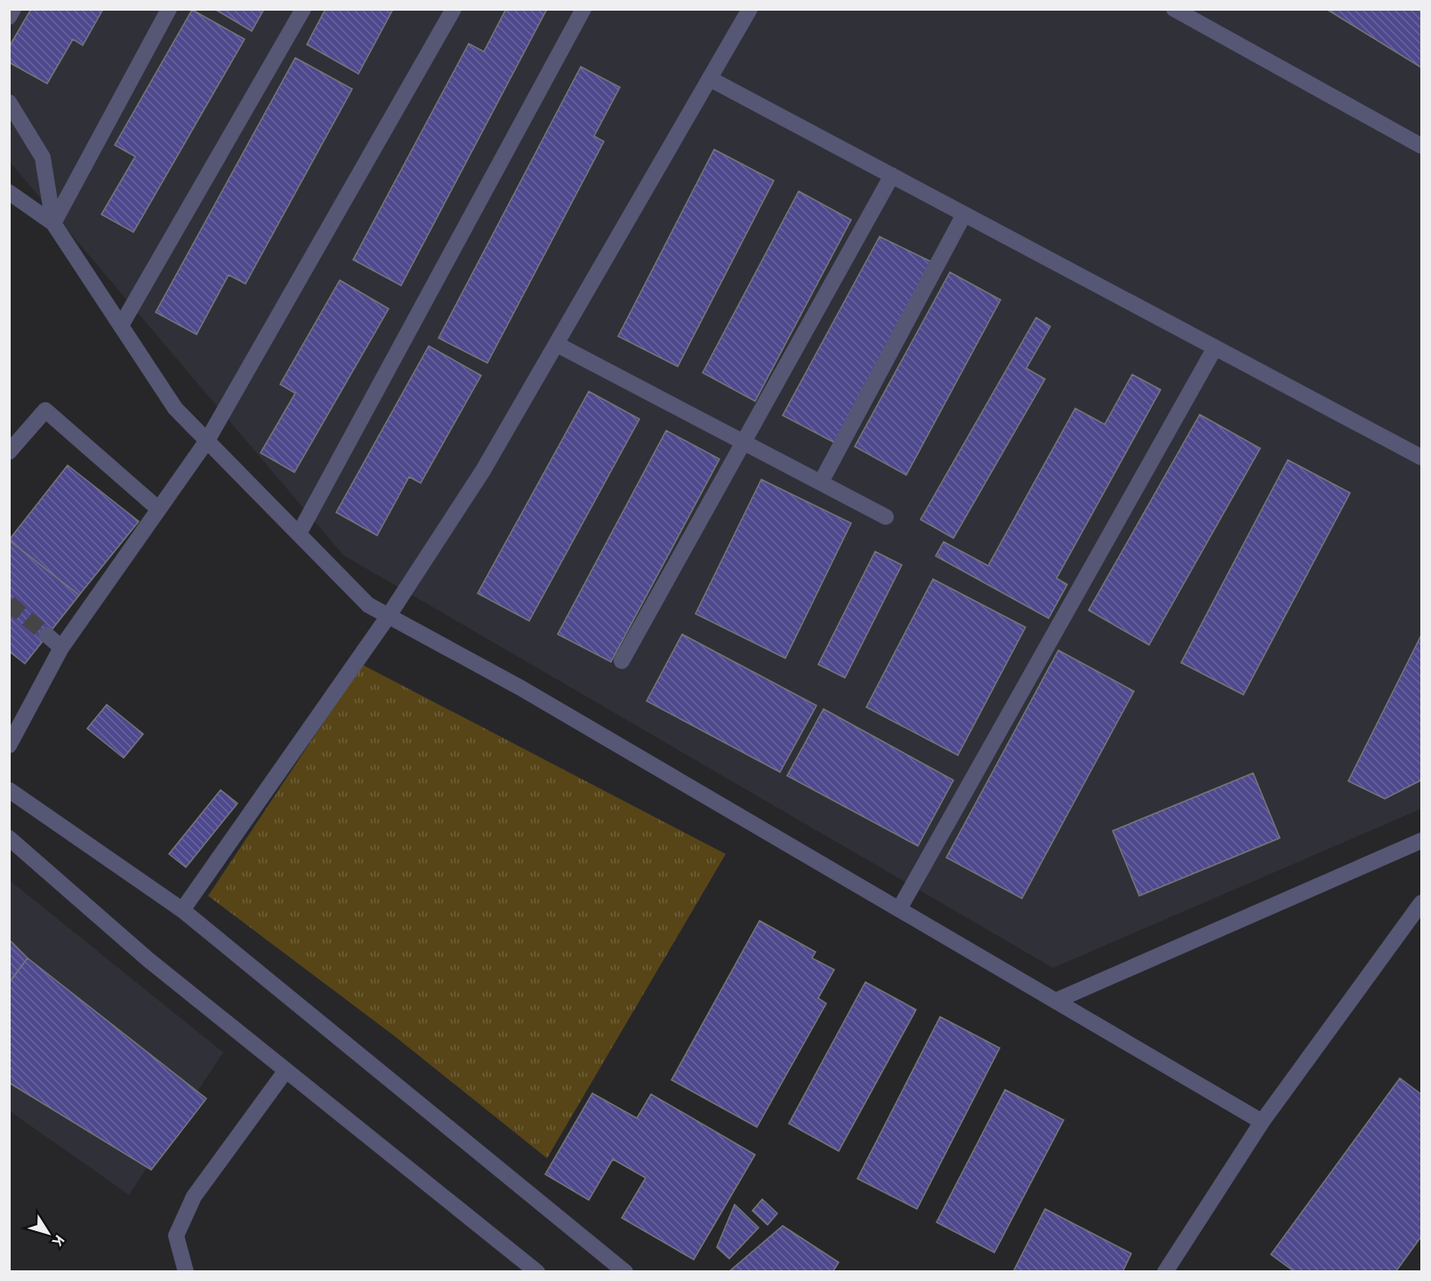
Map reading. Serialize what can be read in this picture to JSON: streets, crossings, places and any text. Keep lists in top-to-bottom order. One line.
{"north":"bottom right"}
